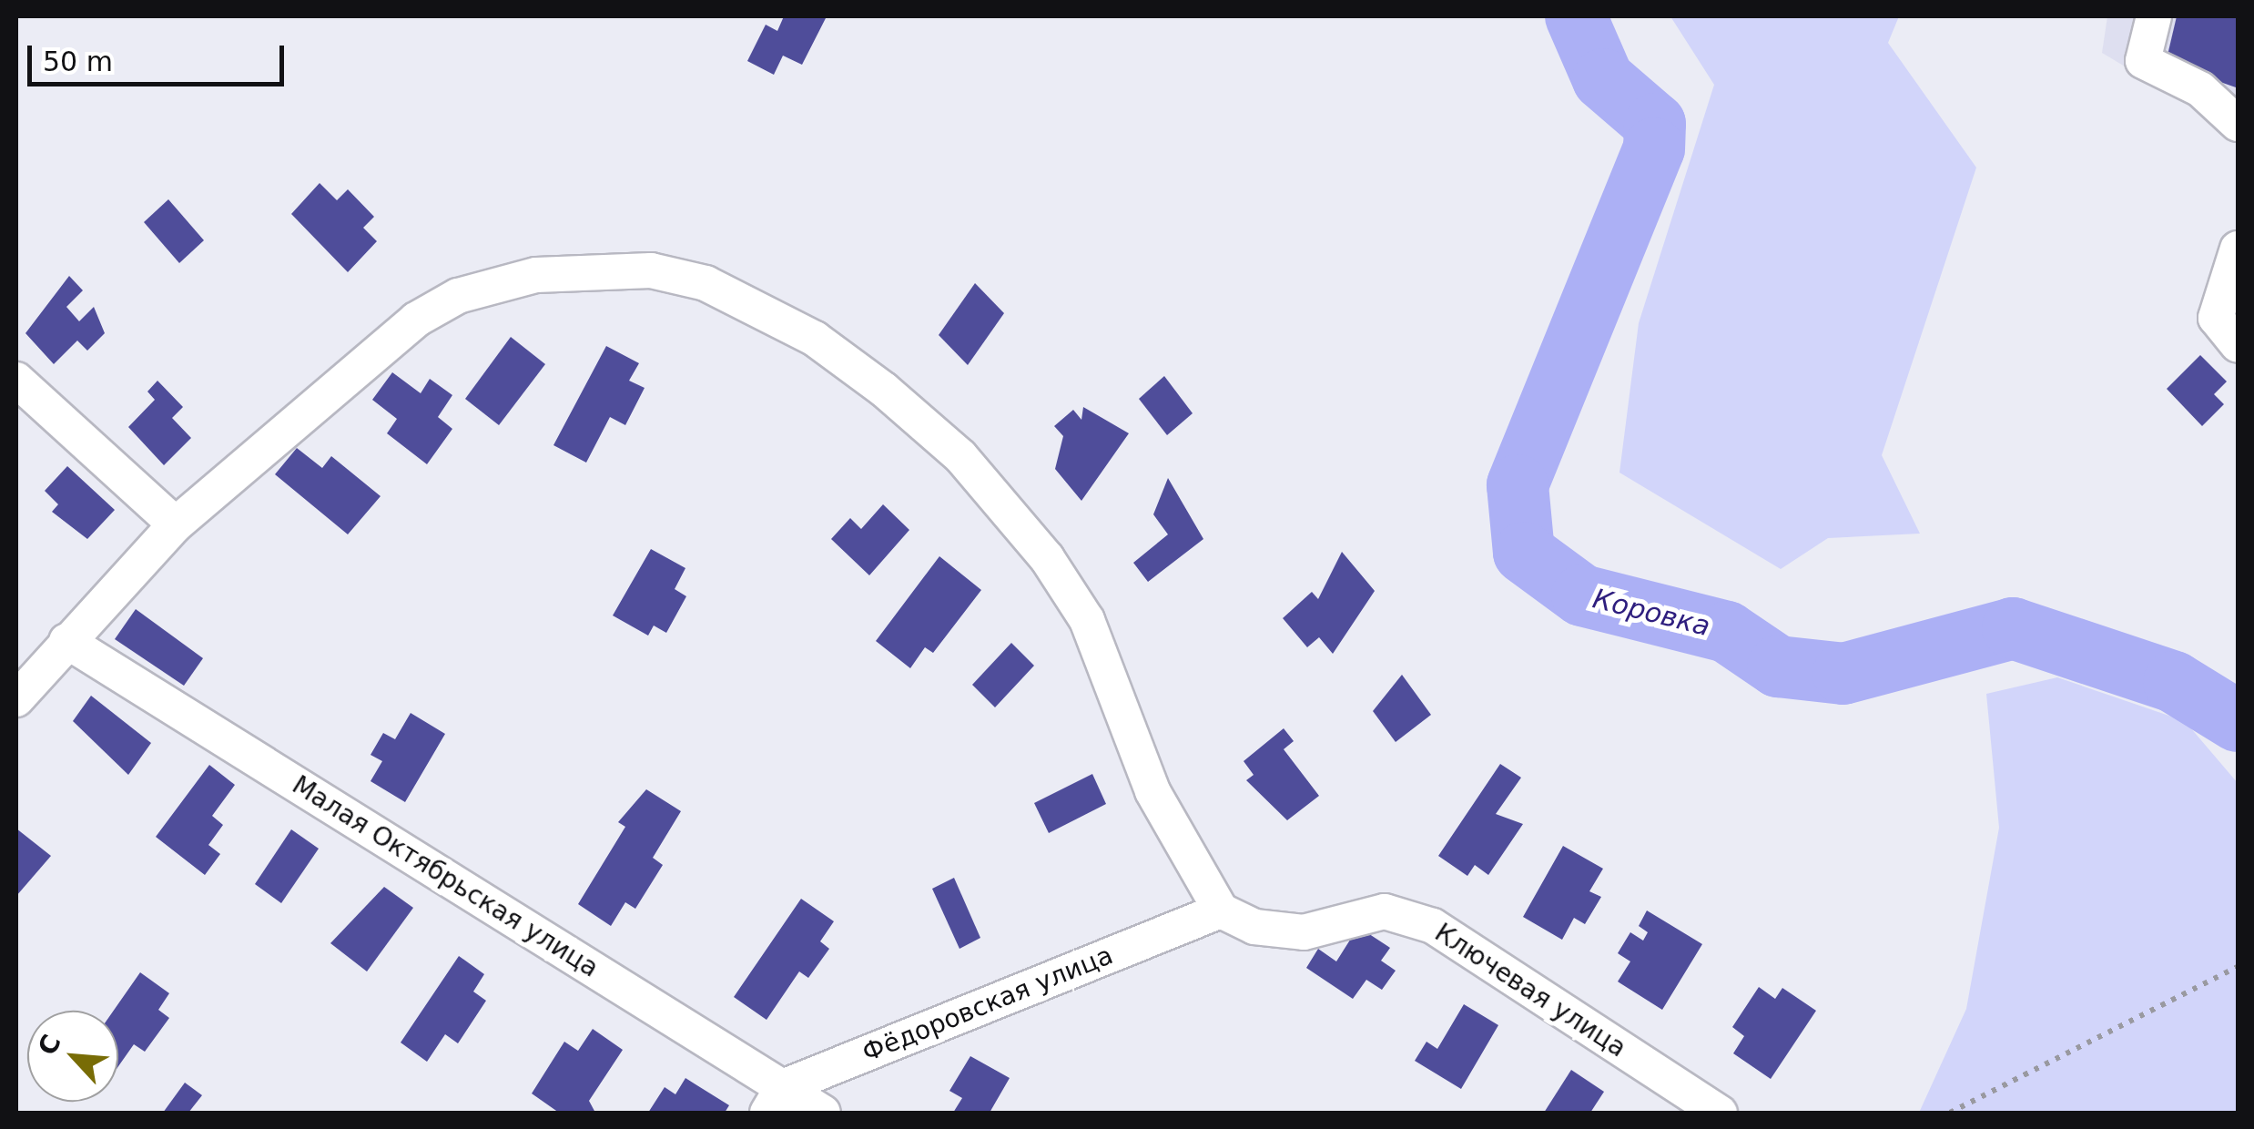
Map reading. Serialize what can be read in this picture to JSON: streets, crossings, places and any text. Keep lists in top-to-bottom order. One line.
{"streets":{"street":["Малая Октябрьская улица","Ключевая улица","Фёдоровская улица"]},"crossings":[["Малая Октябрьская улица","Фёдоровская улица"],["Ключевая улица","Фёдоровская улица"]],"water":["Коровка"],"scale_bar":"50 m","north":"top left"}
